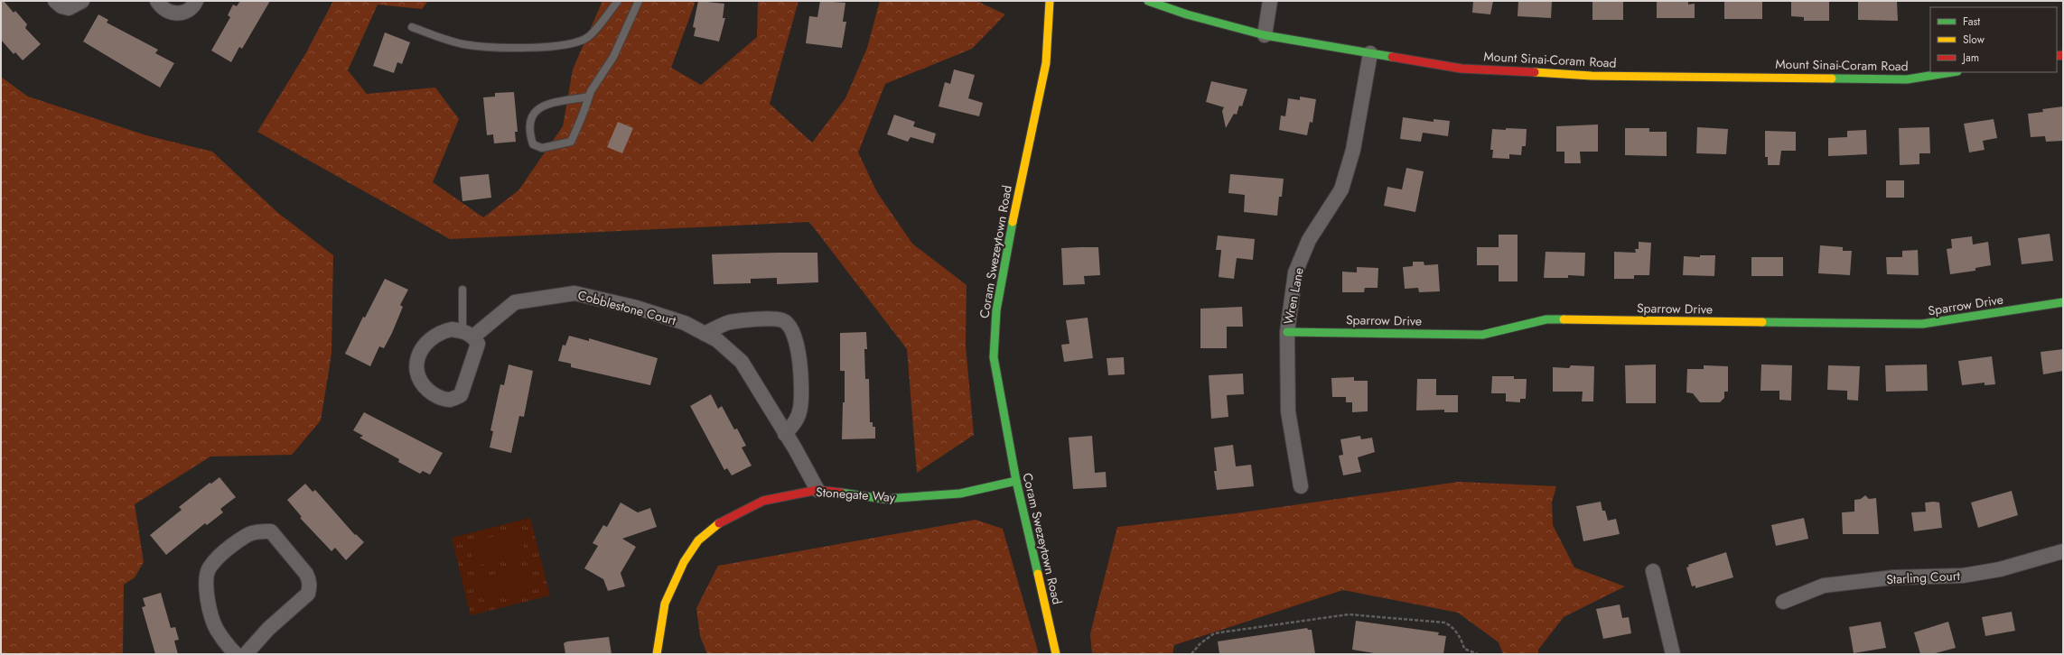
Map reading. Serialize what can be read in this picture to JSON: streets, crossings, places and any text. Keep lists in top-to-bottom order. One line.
{"streets":{"street":["Mount Sinai-Coram Road","Coram Swezeytown Road","Wren Lane","Sparrow Drive","Cobblestone Court","Stonegate Way","Starling Court"]},"crossings":[["Mount Sinai-Coram Road","Wren Lane"],["Coram Swezeytown Road","Stonegate Way"],["Wren Lane","Sparrow Drive"],["Cobblestone Court","Stonegate Way"]],"legend":["Fast","Slow","Jam"]}
